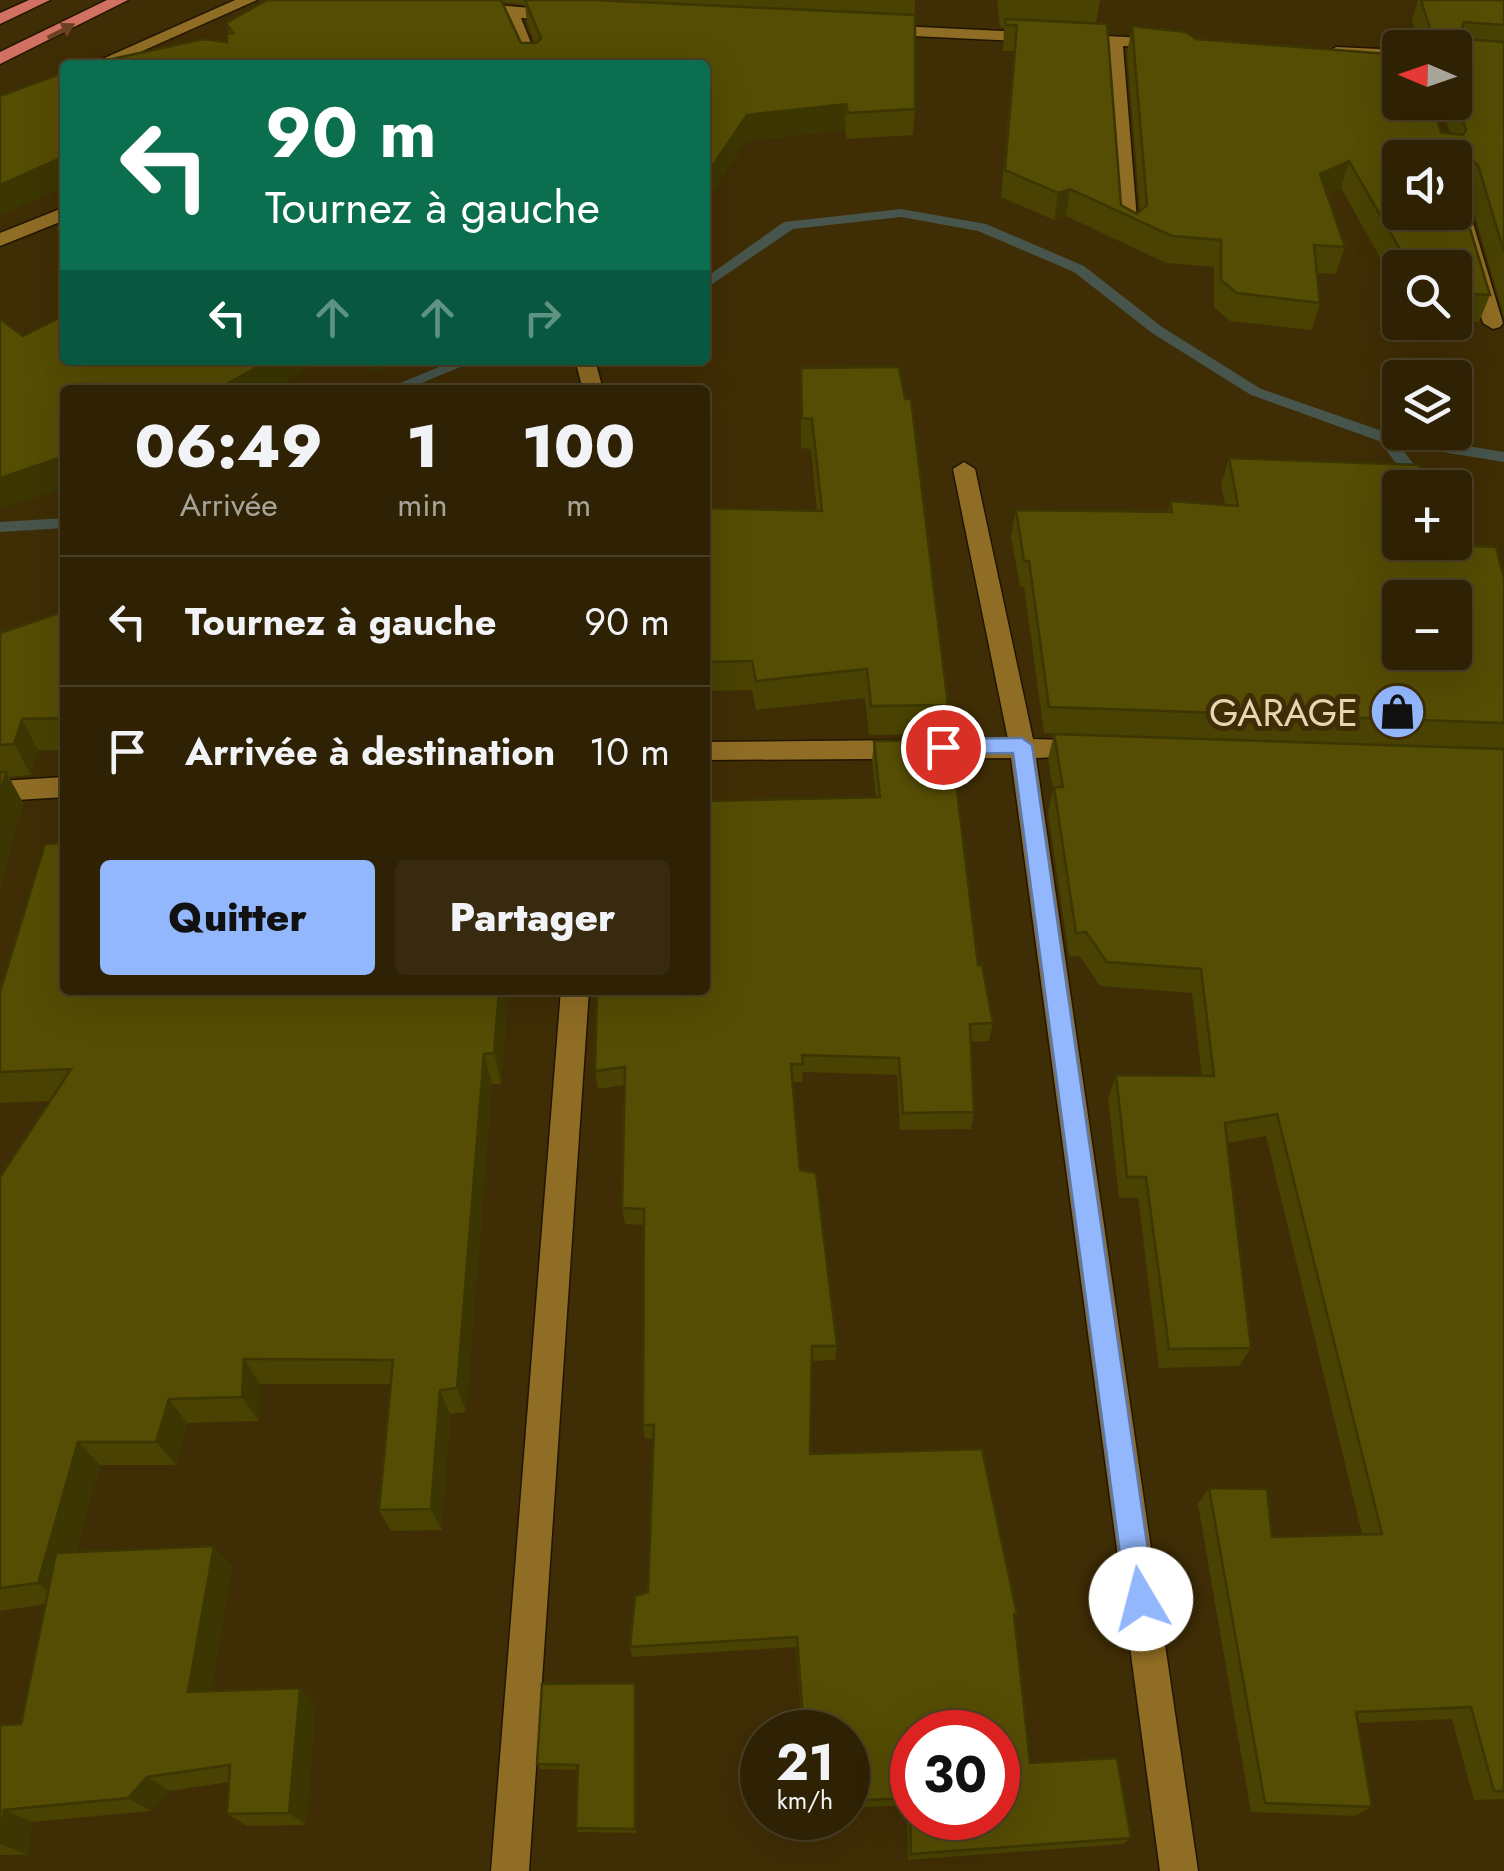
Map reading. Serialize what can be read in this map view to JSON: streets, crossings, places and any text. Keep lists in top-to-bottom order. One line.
{"places":{"shop":["GARAGE"]},"north":"left","page":{"map_buttons":["+","−"],"turn":["90 m","Tournez à gauche"],"eta":["06:49","Arrivée","1","min","100","m"],"list":[{"name":"Tournez à gauche","value":"90 m"},{"name":"Arrivée à destination","value":"10 m"}],"buttons":["Quitter","Partager"],"speed":"21 km/h","limit":"30"}}
